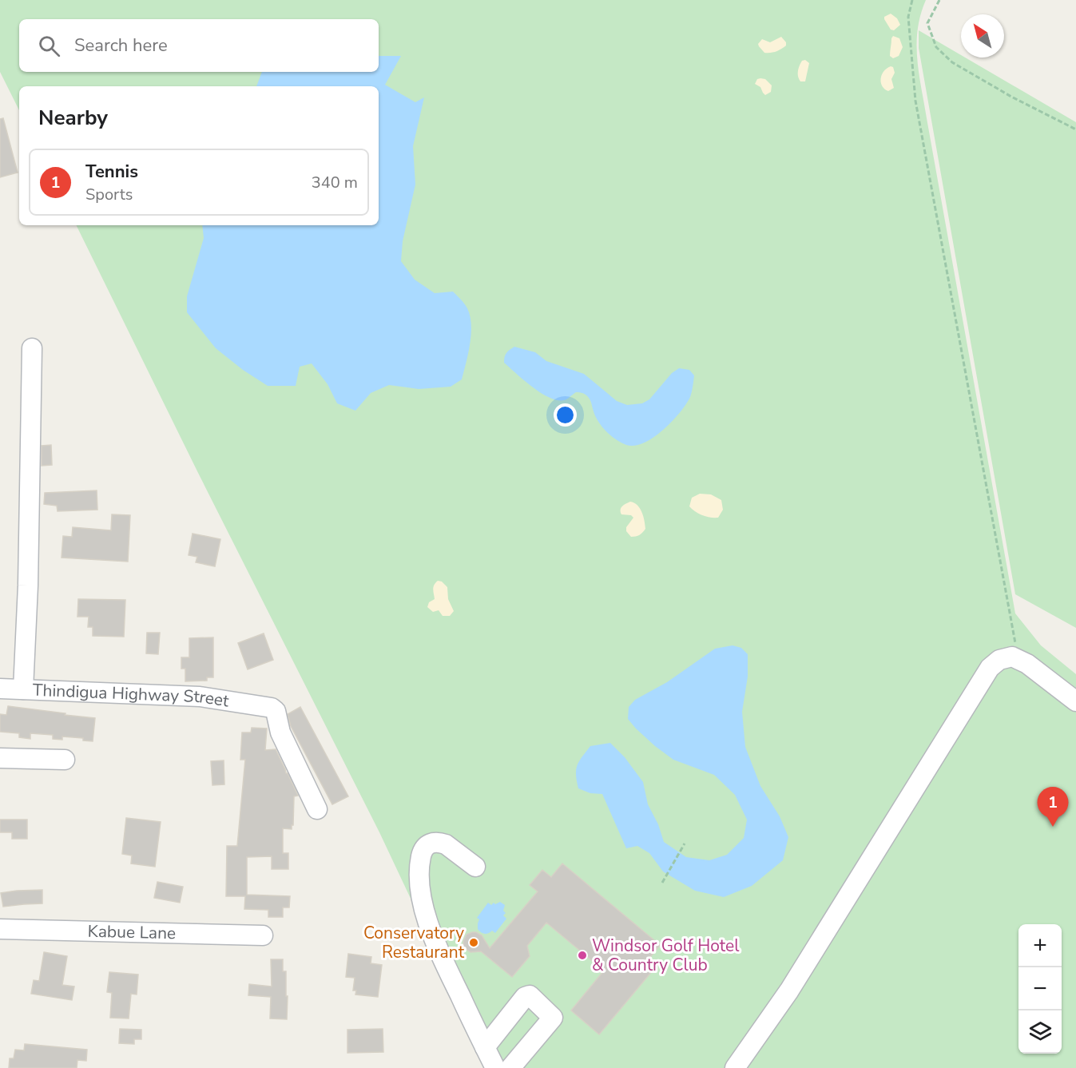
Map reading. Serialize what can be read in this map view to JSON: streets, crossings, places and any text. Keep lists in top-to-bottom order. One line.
{"streets":{"street":["Thindigua Highway Street","Kabue Lane"]},"places":["Conservatory Restaurant","Windsor Golf Hotel & Country Club"],"north":"top left","page":{"search":"Search here","heading":"Nearby","list":[{"mark":"1","name":"Tennis","note":"Sports","value":"340 m"}],"pins":"1","map_buttons":["+","−"]}}
